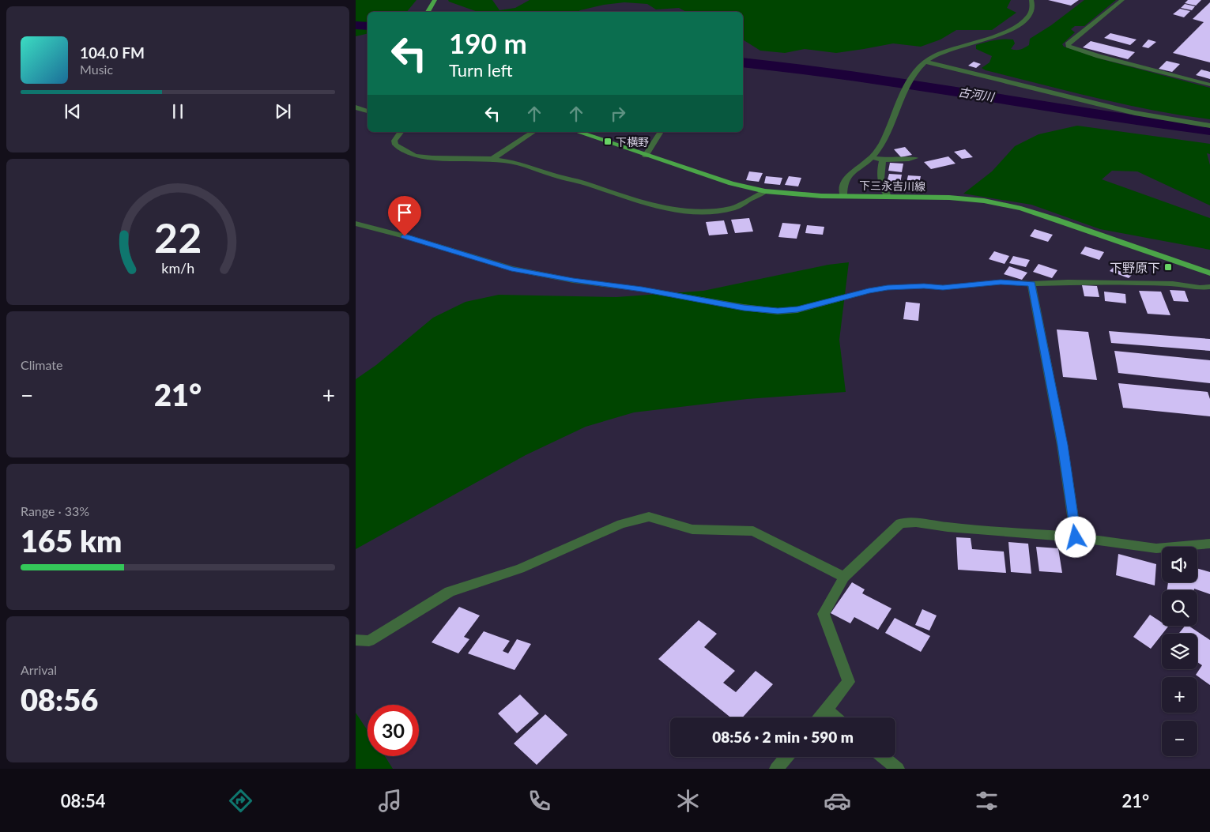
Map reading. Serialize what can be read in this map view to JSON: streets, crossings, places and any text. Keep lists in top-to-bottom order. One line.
{"streets":{"main road":["下三永吉川線"]},"water":["古河川"],"places":{"transit":["下横野","下野原下"]},"page":{"turn":["190 m","Turn left"],"song":["104.0 FM","Music"],"tile":["Climate",["Range · 33%","165 km"],["Arrival","08:56"]],"heat":["−","21°","+"],"map_buttons":["+","−"],"limit":"30","trip":"08:56 · 2 min · 590 m","tabs":["08:54","21°"],"gauge":["22","km/h"]}}
